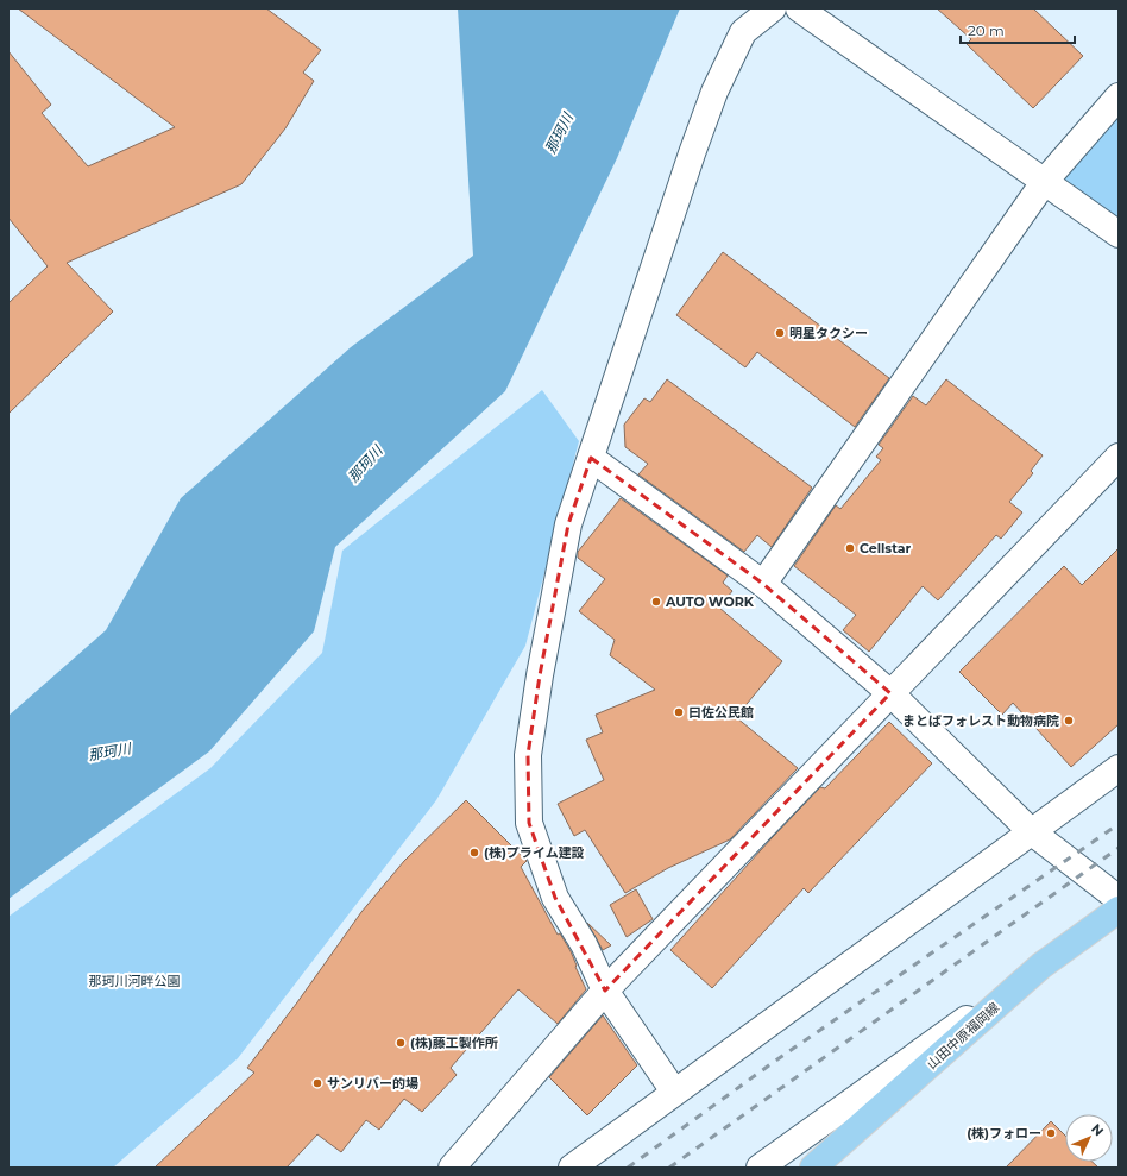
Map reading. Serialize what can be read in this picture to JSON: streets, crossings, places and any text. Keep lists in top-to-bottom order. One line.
{"streets":{"main road":["山田中原福岡線"]},"water":["那珂川"],"parks":["那珂川河畔公園"],"places":["明星タクシー","Cellstar","AUTO WORK","曰佐公民館","まとばフォレスト動物病院","(株)プライム建設","(株)藤工製作所","サンリバー的場","(株)フォロー"],"scale_bar":"20 m","north":"top right"}
